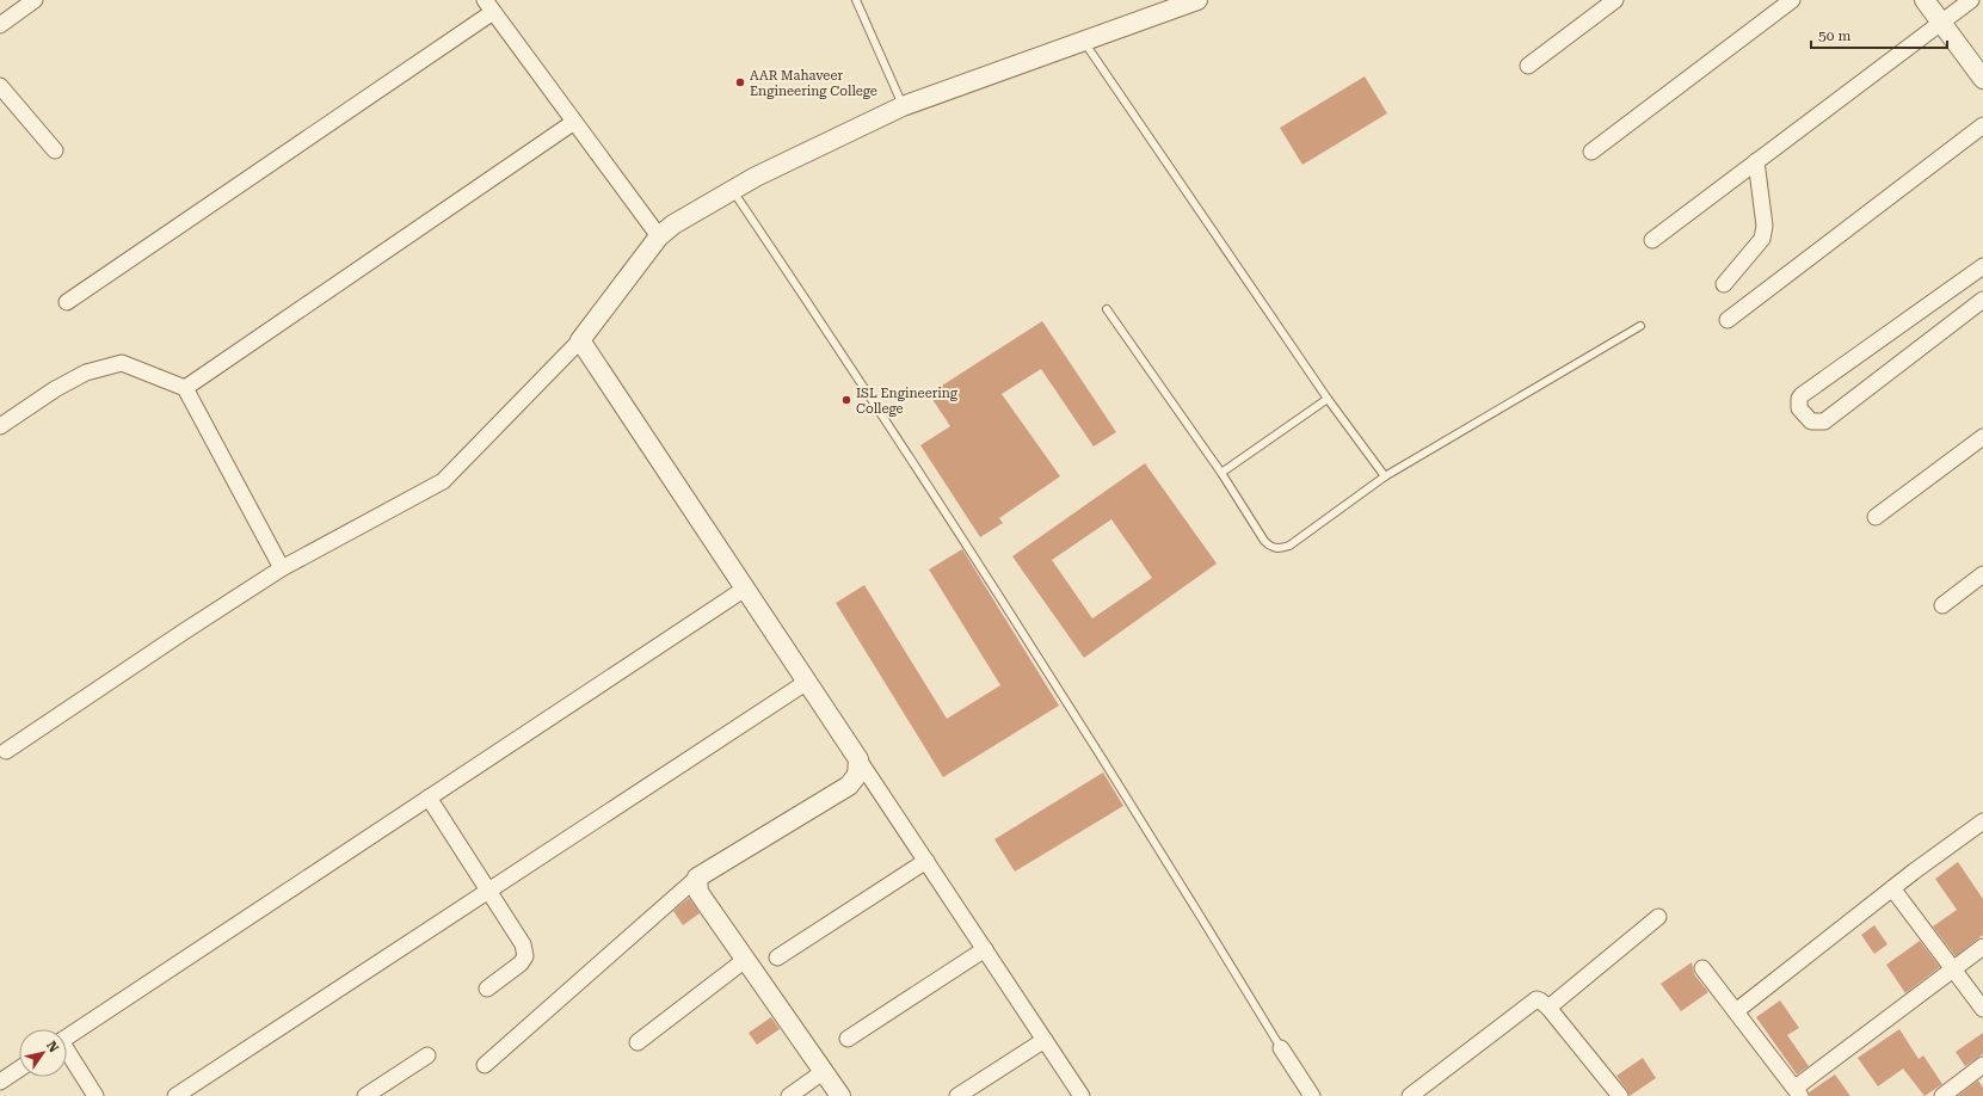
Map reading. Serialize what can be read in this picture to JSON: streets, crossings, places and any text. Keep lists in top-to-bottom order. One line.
{"places":["AAR Mahaveer Engineering College","ISL Engineering College"],"scale_bar":"50 m","north":"top right"}
